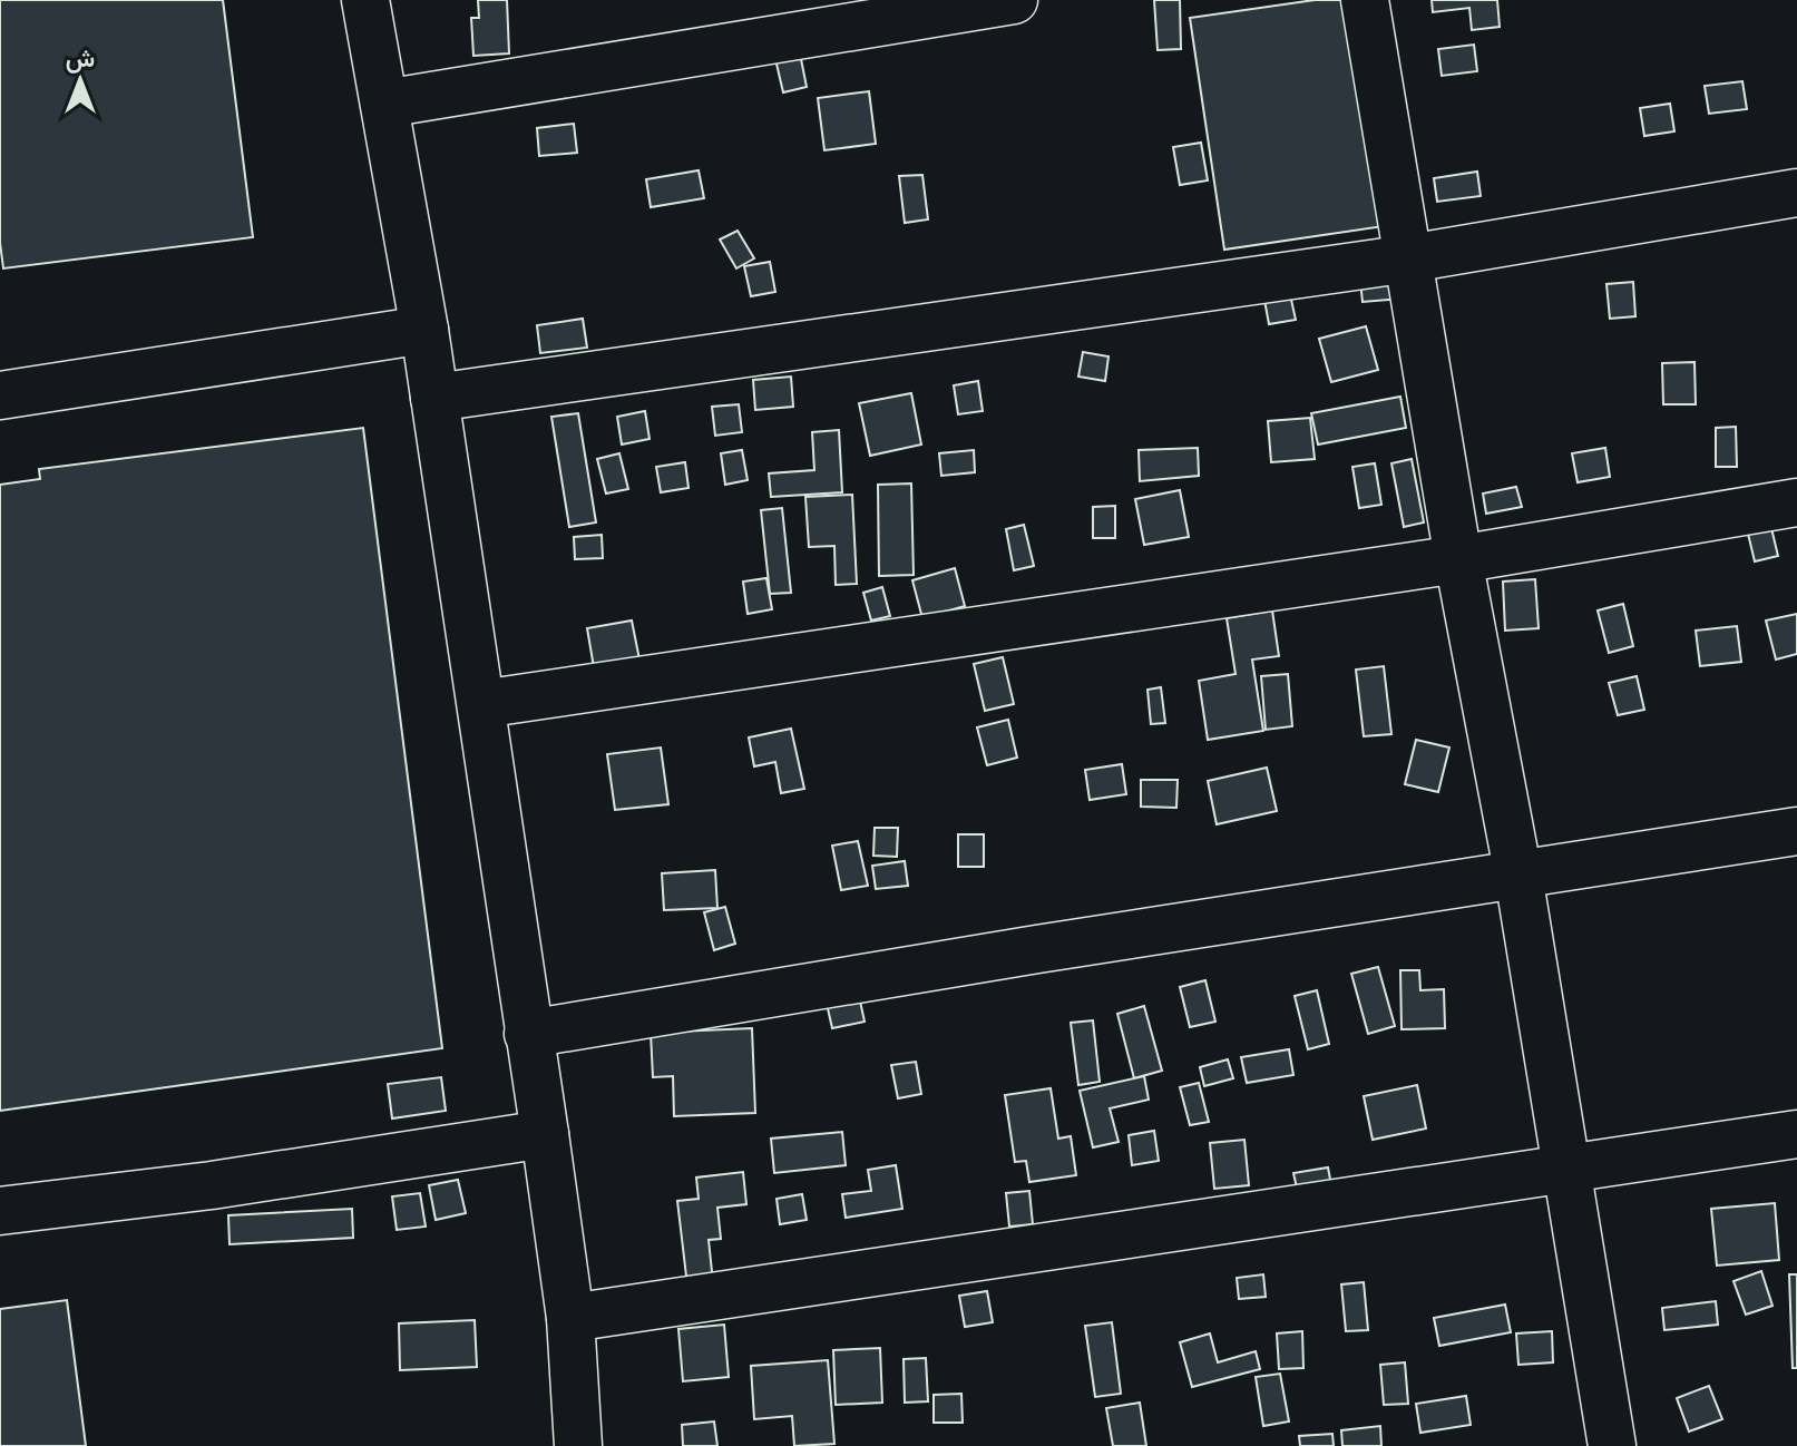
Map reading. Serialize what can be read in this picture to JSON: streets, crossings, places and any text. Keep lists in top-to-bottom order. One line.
{"north":"top"}
